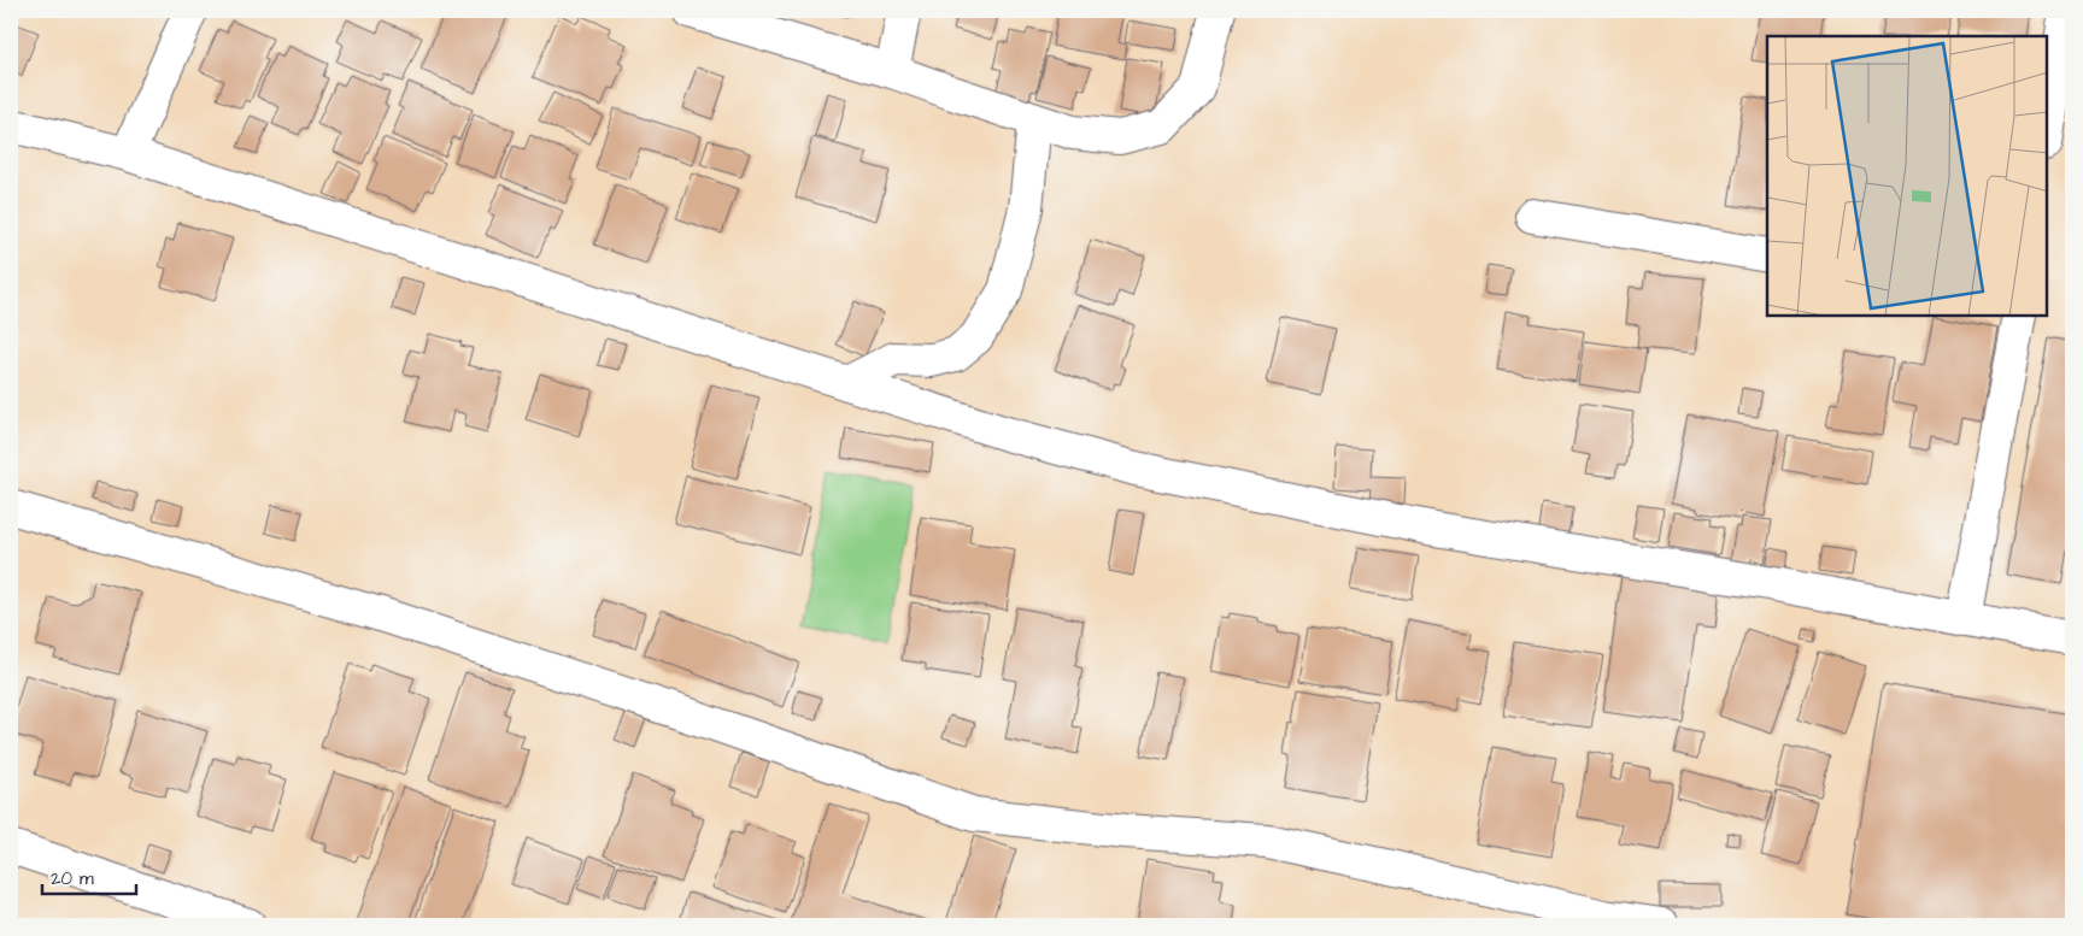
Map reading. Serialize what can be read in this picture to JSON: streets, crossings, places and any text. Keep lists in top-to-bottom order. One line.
{"scale_bar":"20 m"}
